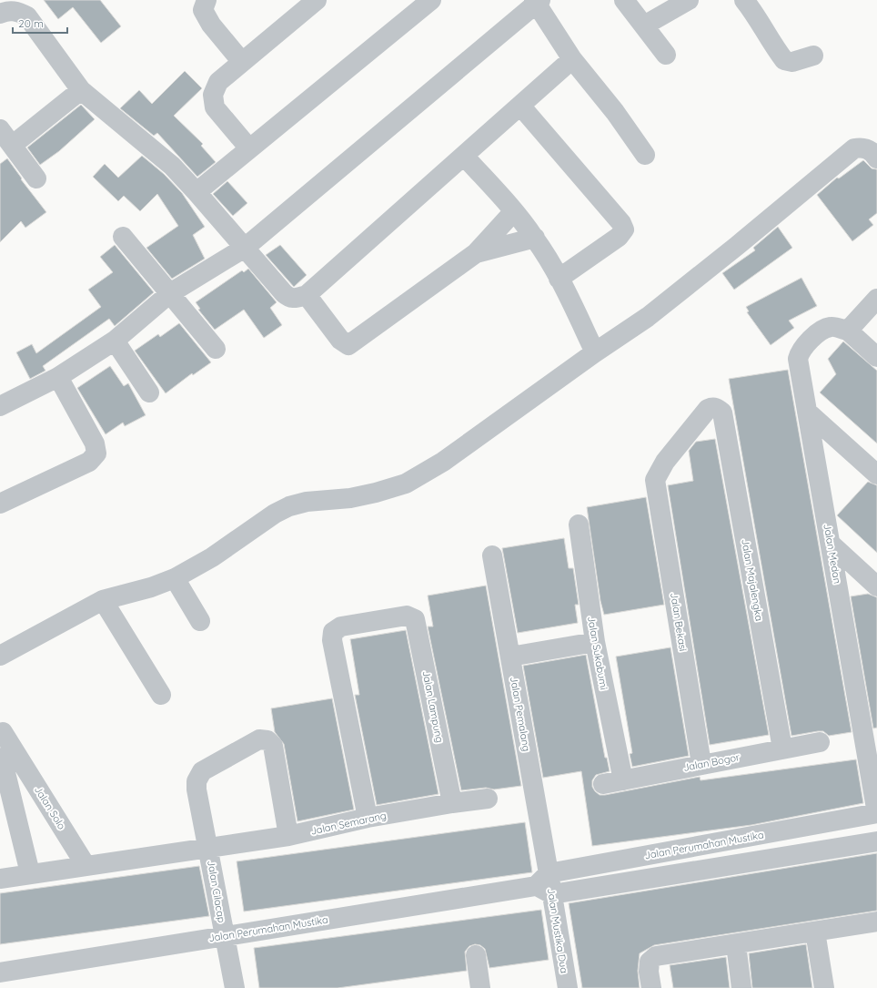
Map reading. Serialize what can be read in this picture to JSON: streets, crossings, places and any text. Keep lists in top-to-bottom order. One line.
{"streets":{"street":["Jalan Medan","Jalan Majalengka","Jalan Bekasi","Jalan Sukabumi","Jalan Lampung","Jalan Pemalang","Jalan Bogor","Jalan Solo","Jalan Semarang","Jalan Perumahan Mustika","Jalan Cilacap","Jalan Mustika Dua"]},"crossings":[["Jalan Medan","Jalan Perumahan Mustika"],["Jalan Majalengka","Jalan Bekasi"],["Jalan Majalengka","Jalan Bogor"],["Jalan Bekasi","Jalan Bogor"],["Jalan Sukabumi","Jalan Bogor"],["Jalan Lampung","Jalan Semarang"],["Jalan Pemalang","Jalan Perumahan Mustika"],["Jalan Pemalang","Jalan Mustika Dua"],["Jalan Solo","Jalan Semarang"],["Jalan Semarang","Jalan Cilacap"],["Jalan Perumahan Mustika","Jalan Cilacap"],["Jalan Perumahan Mustika","Jalan Mustika Dua"]],"scale_bar":"20 m"}
